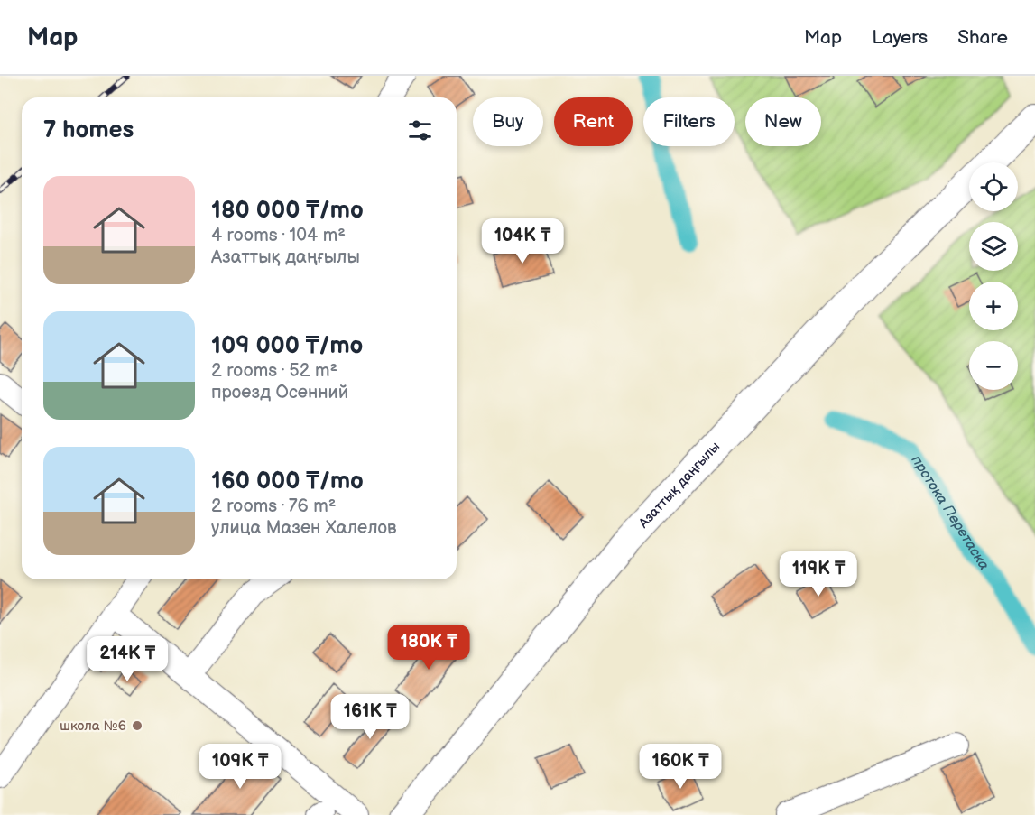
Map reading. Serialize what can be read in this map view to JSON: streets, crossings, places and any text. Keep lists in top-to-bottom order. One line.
{"streets":{"main road":["Азаттық даңғылы"]},"water":["протока Перетаска"],"places":["школа №6"],"page":{"header":"Map","nav":["Map","Layers","Share"],"chip":["Buy","Rent","Filters","New"],"heading":"7 homes","map_buttons":["+","−"],"list":[{"name":"180 000 ₸/mo","note":"4 rooms · 104 m² · Азаттық даңғылы"},{"name":"109 000 ₸/mo","note":"2 rooms · 52 m² · проезд Осенний"},{"name":"160 000 ₸/mo","note":"2 rooms · 76 m² · улица Мазен Халелов"}],"price":["104K ₸","119K ₸","180K ₸","214K ₸","161K ₸","109K ₸","160K ₸"]}}
